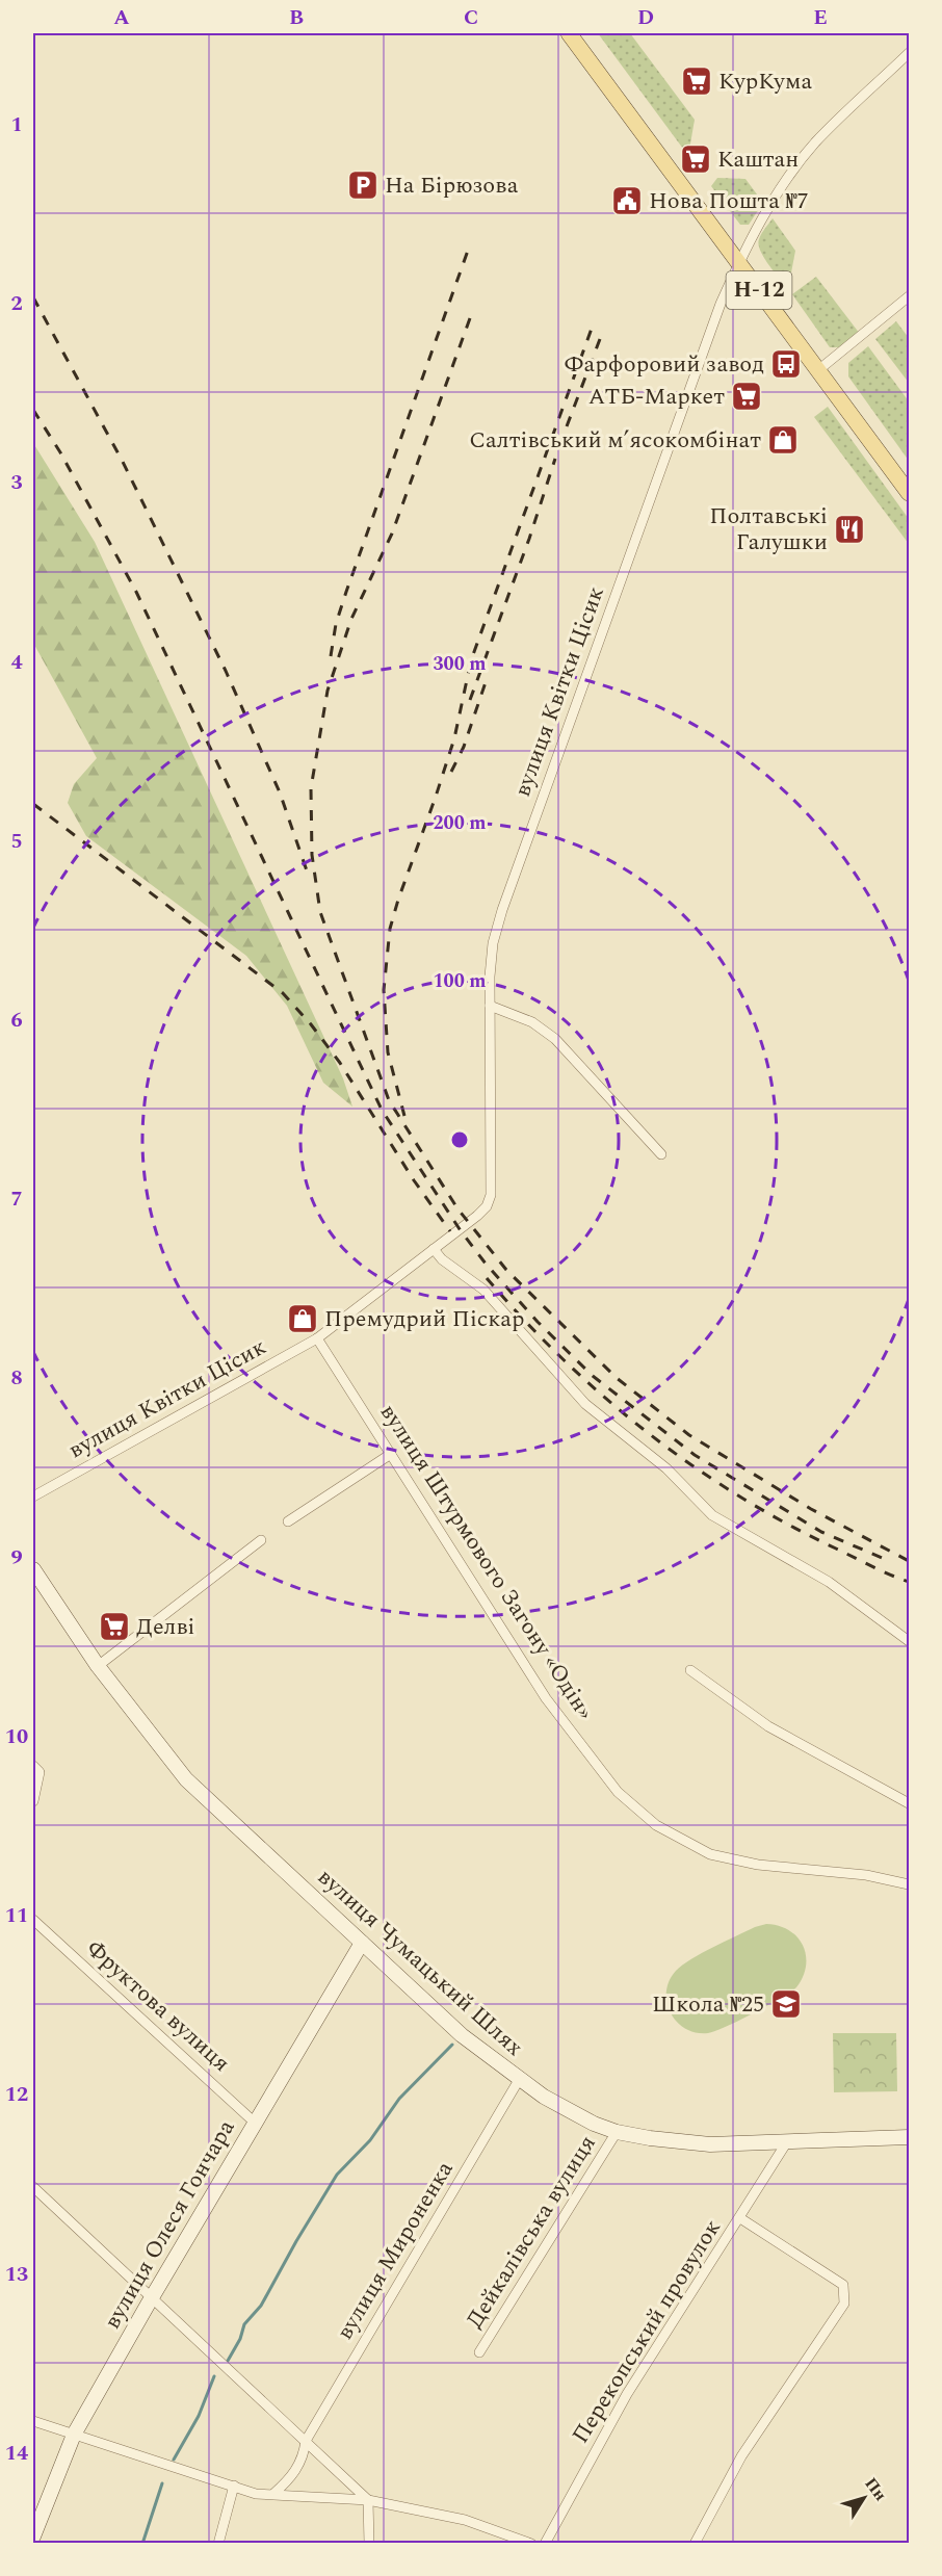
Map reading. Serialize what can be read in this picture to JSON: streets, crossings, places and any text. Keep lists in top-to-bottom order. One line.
{"streets":{"main road":["Н-12","вулиця Чумацький Шлях","вулиця Олеся Гончара"],"street":["вулиця Квітки Цісик","вулиця Штурмового Загону «Одін»","Фруктова вулиця","Дейкалівська вулиця","вулиця Мироненка","Перекопський провулок"]},"crossings":[["Н-12","вулиця Квітки Цісик"],["вулиця Квітки Цісик","вулиця Штурмового Загону «Одін»"],["вулиця Чумацький Шлях","вулиця Олеся Гончара"],["вулиця Чумацький Шлях","Дейкалівська вулиця"],["вулиця Чумацький Шлях","вулиця Мироненка"],["вулиця Чумацький Шлях","Перекопський провулок"],["Фруктова вулиця","вулиця Олеся Гончара"]],"places":{"supermarket":["КурКума","Каштан","АТБ-Маркет","Делві"],"parking":["На Бірюзова"],"public building":["Нова Пошта №7"],"bus stop":["Фарфоровий завод"],"shop":["Салтівський мʼясокомбінат","Премудрий Піскар"],"restaurant":["Полтавські Галушки"],"school or university":["Школа №25"]},"north":"top right","grid":{"columns":["A","B","C","D","E"],"rows":["1","2","3","4","5","6","7","8","9","10","11","12","13","14"]},"rings":["300 m","200 m","100 m"]}
